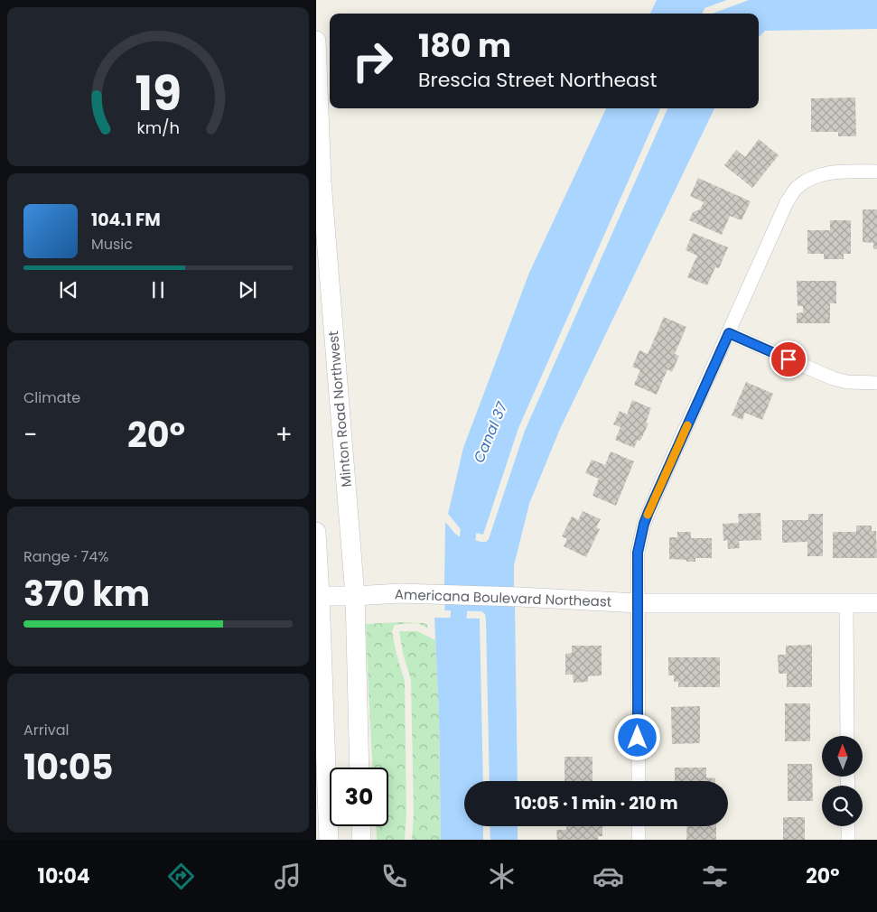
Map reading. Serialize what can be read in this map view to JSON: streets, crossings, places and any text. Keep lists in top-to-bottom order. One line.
{"streets":{"main road":["Minton Road Northwest","Americana Boulevard Northeast"]},"crossings":[["Minton Road Northwest","Americana Boulevard Northeast"]],"water":["Canal 37"],"north":"top","page":{"turn":["180 m","Brescia Street Northeast"],"song":["104.1 FM","Music"],"tile":["Climate",["Range · 74%","370 km"],["Arrival","10:05"]],"heat":["−","20°","+"],"limit":"30","trip":"10:05 · 1 min · 210 m","tabs":["10:04","20°"],"gauge":["19","km/h"]}}
